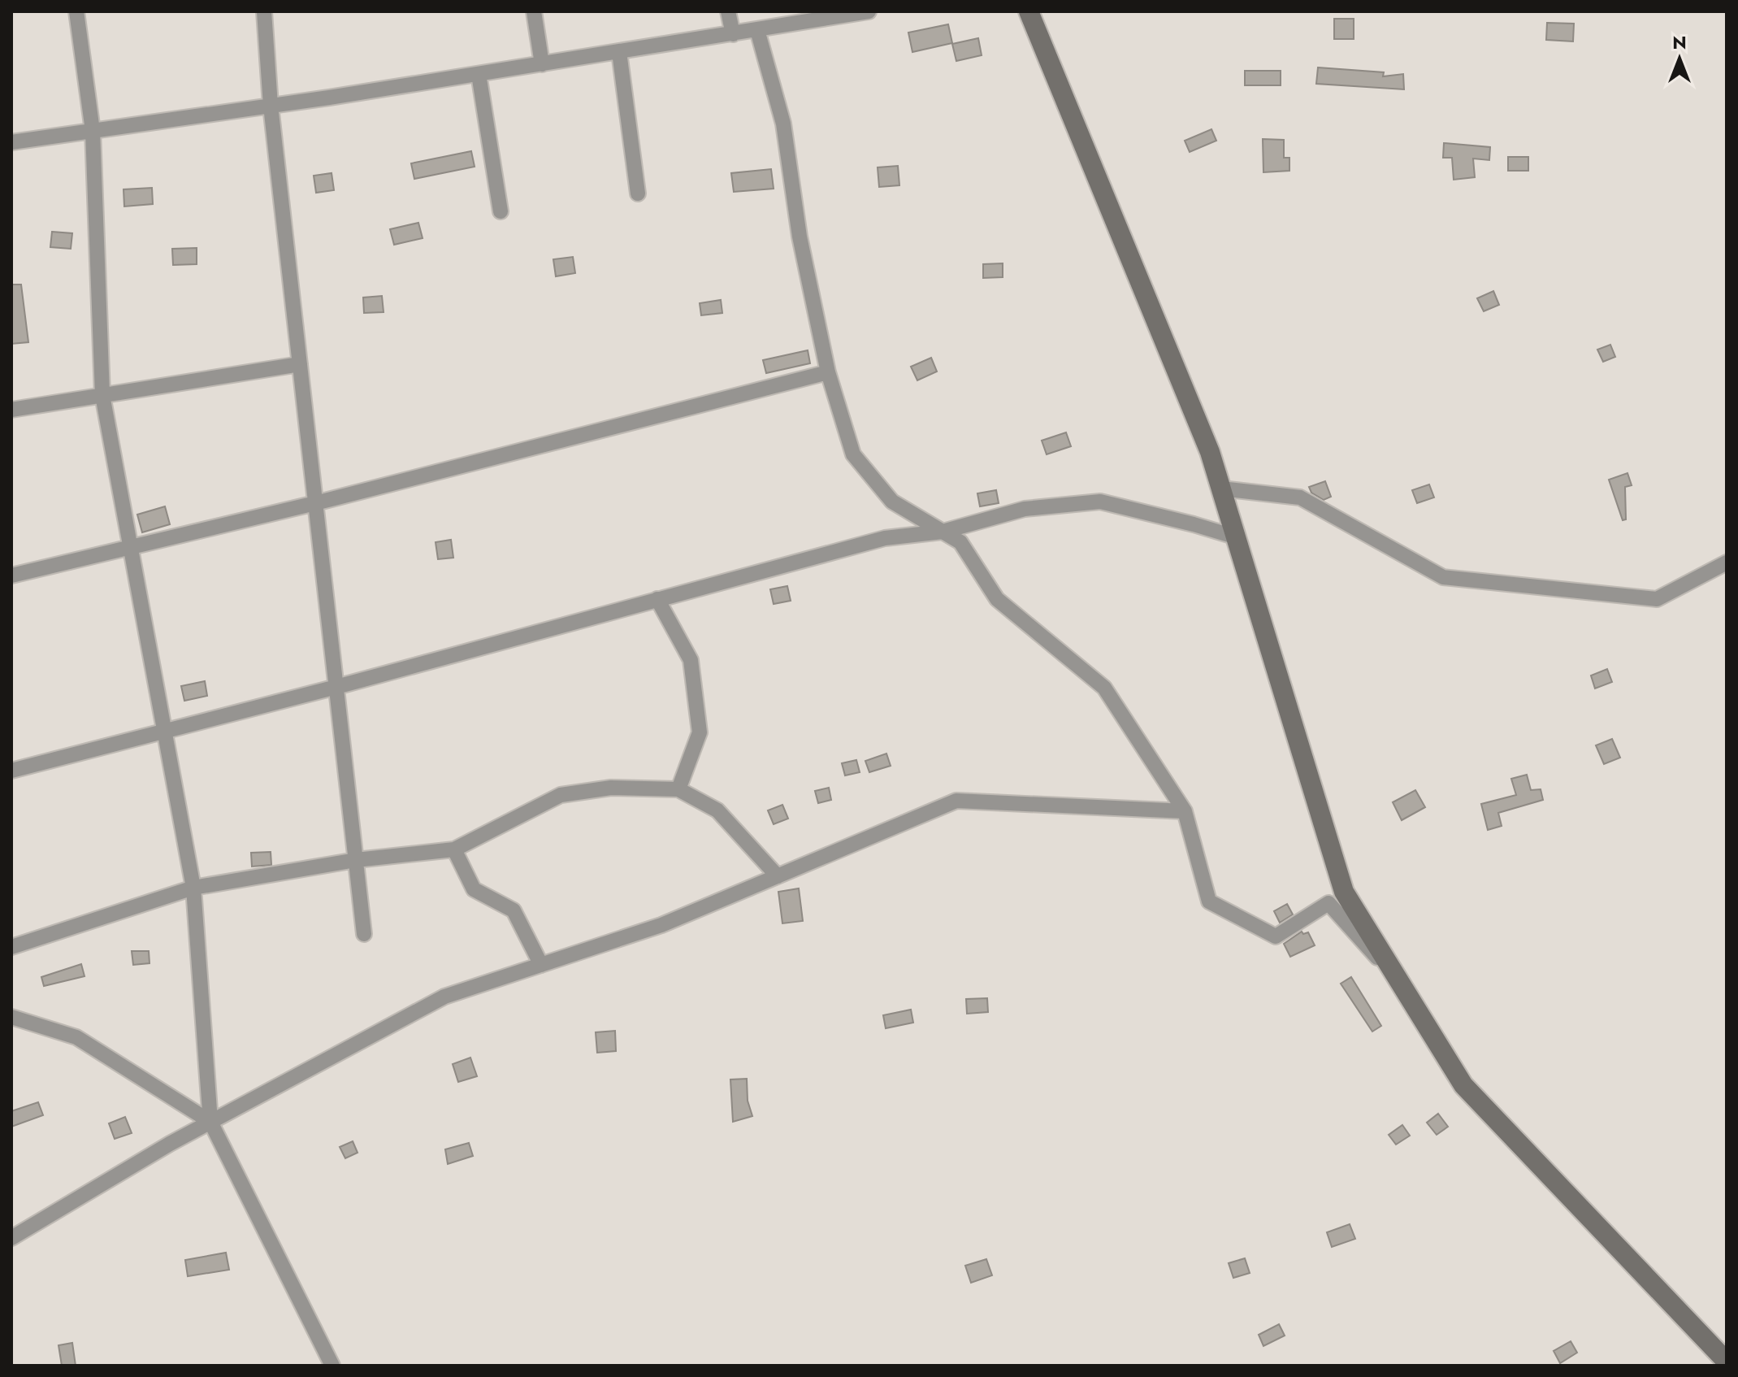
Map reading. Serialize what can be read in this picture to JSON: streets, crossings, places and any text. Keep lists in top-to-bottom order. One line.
{"north":"top"}
